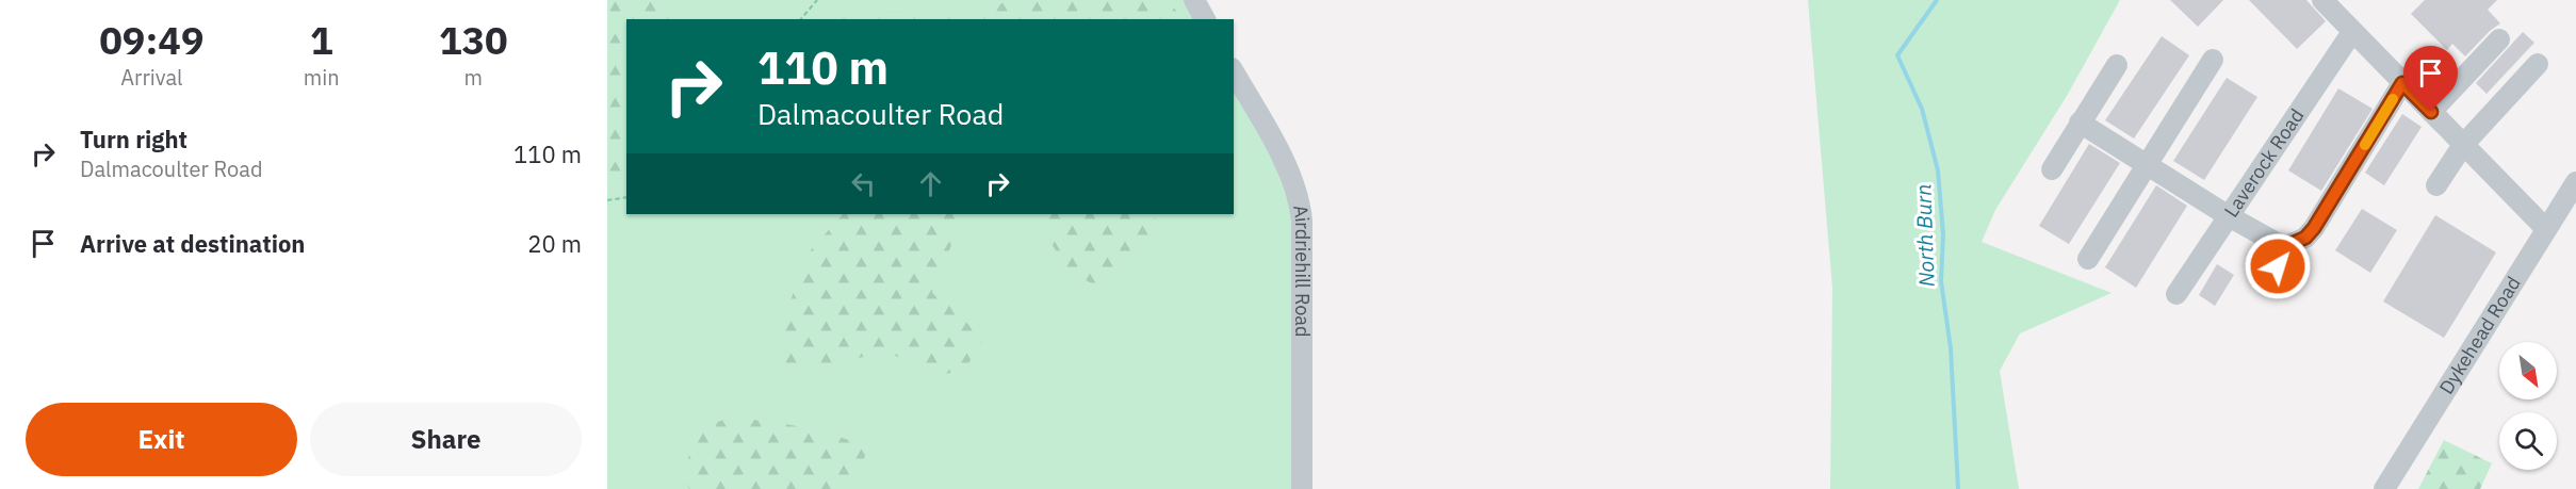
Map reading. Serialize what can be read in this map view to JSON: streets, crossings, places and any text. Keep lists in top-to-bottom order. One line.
{"streets":{"street":["Laverock Road","Airdriehill Road","Dykehead Road"]},"water":["North Burn"],"north":"bottom right","page":{"eta":["09:49","Arrival","1","min","130","m"],"turn":["110 m","Dalmacoulter Road"],"list":[{"name":"Turn right","note":"Dalmacoulter Road","value":"110 m"},{"name":"Arrive at destination","value":"20 m"}],"buttons":["Exit","Share"]}}
